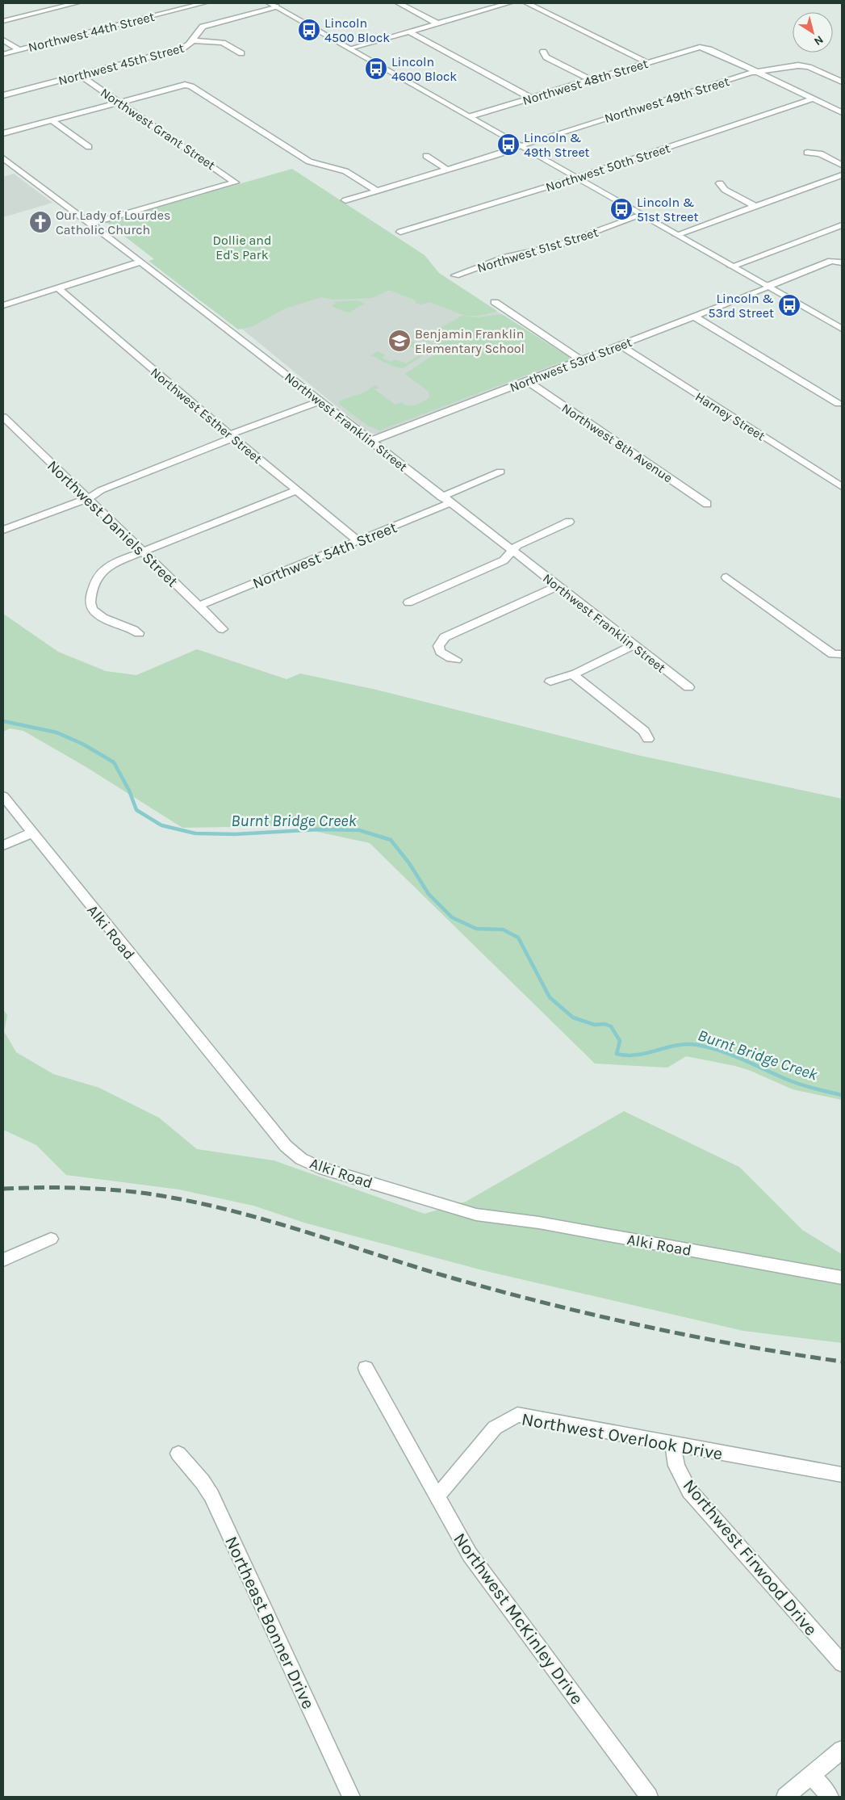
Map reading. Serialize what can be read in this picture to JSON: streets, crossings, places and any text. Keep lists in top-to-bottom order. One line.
{"streets":{"street":["Northwest 44th Street","Northwest 45th Street","Northwest 48th Street","Northwest 49th Street","Northwest Grant Street","Northwest 50th Street","Northwest 51st Street","Northwest 53rd Street","Northwest Esther Street","Harney Street","Northwest Franklin Street","Northwest 8th Avenue","Northwest Daniels Street","Northwest 54th Street","Alki Road","Northwest Overlook Drive","Northwest Firwood Drive","Northwest McKinley Drive","Northeast Bonner Drive"]},"crossings":[["Northwest 45th Street","Northwest Grant Street"],["Northwest 48th Street","Northwest 49th Street"],["Northwest Grant Street","Northwest Franklin Street"],["Northwest 53rd Street","Harney Street"],["Northwest 53rd Street","Northwest Franklin Street"],["Northwest 53rd Street","Northwest 8th Avenue"],["Northwest Esther Street","Northwest 54th Street"],["Northwest Franklin Street","Northwest 54th Street"],["Northwest Daniels Street","Northwest 54th Street"],["Northwest Overlook Drive","Northwest Firwood Drive"],["Northwest Overlook Drive","Northwest McKinley Drive"]],"water":["Burnt Bridge Creek"],"parks":["Dollie and Ed's Park"],"places":{"bus stop":["Lincoln 4500 Block","Lincoln 4600 Block","Lincoln & 49th Street","Lincoln & 51st Street","Lincoln & 53rd Street"],"church":["Our Lady of Lourdes Catholic Church"],"school or university":["Benjamin Franklin Elementary School"]},"north":"bottom right"}
